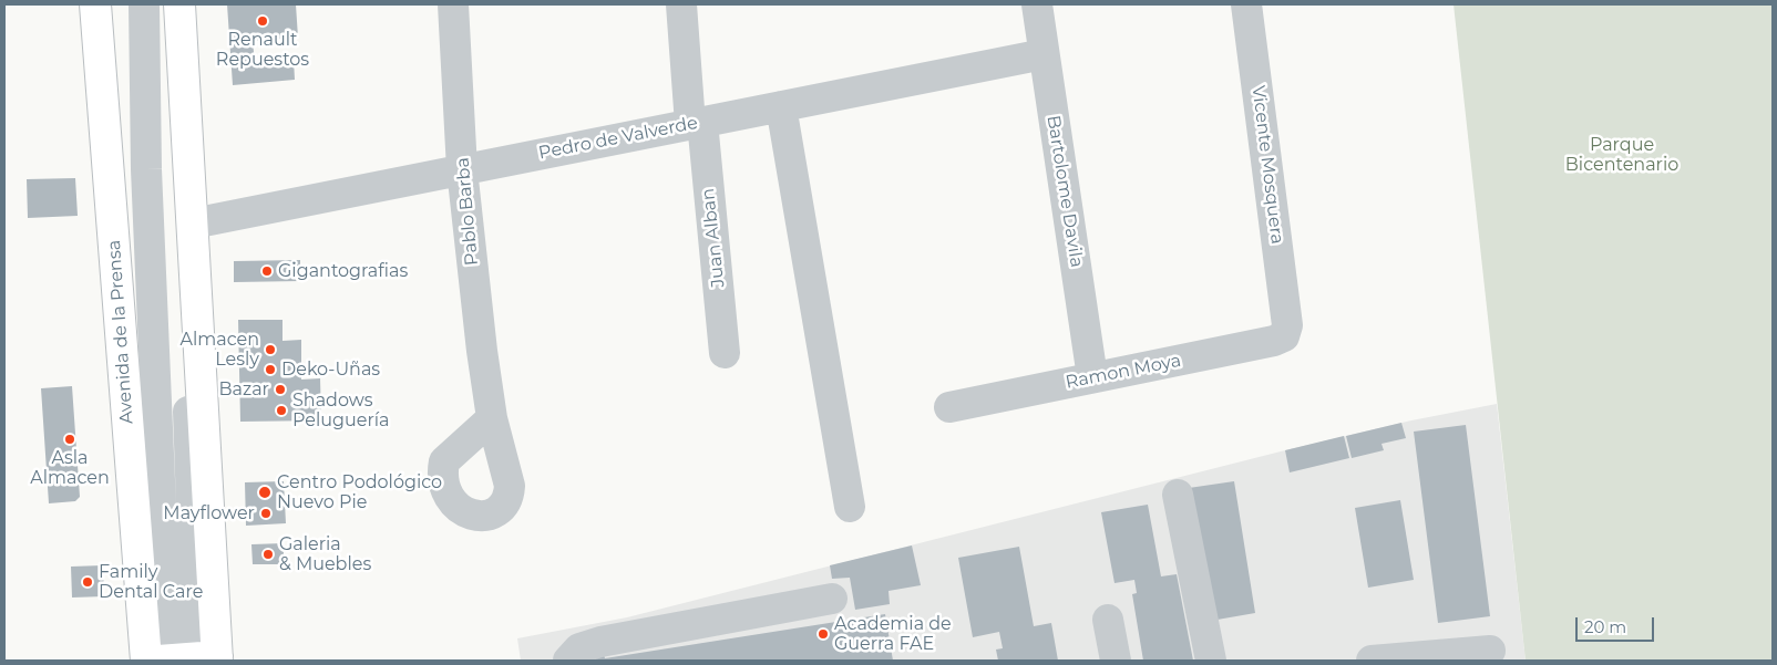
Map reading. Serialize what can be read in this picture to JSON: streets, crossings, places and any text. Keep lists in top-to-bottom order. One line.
{"streets":{"main road":["Avenida de la Prensa"],"street":["Pedro de Valverde","Vicente Mosquera","Bartolome Davila","Pablo Barba","Juan Alban","Ramon Moya"]},"crossings":[["Pedro de Valverde","Bartolome Davila"],["Pedro de Valverde","Pablo Barba"],["Pedro de Valverde","Juan Alban"],["Vicente Mosquera","Ramon Moya"],["Bartolome Davila","Ramon Moya"]],"parks":["Parque Bicentenario"],"places":["Renault Repuestos","Gigantografias","Almacen Lesly","Deko-Uñas","Bazar","Shadows Peluguería","Asla Almacen","Centro Podológico Nuevo Pie","Mayflower","Galeria & Muebles","Family Dental Care","Academia de Guerra FAE"],"scale_bar":"20 m"}
